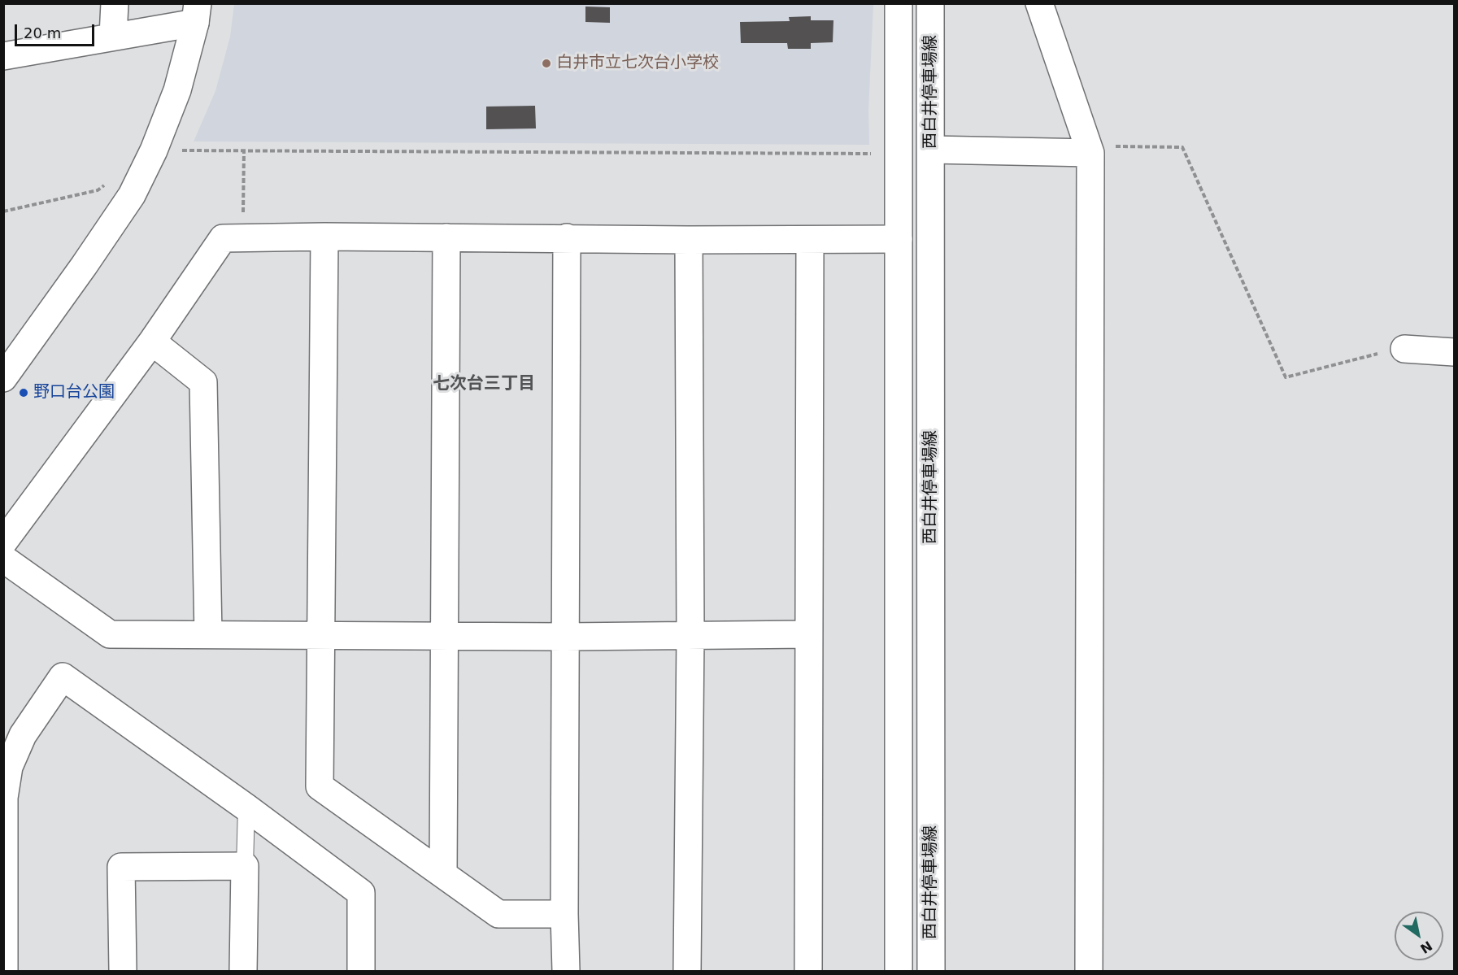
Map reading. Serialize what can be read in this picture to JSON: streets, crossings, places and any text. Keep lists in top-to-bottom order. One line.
{"streets":{"street":["西白井停車場線"]},"districts":["七次台三丁目"],"places":["白井市立七次台小学校","野口台公園"],"scale_bar":"20 m","north":"bottom right"}
